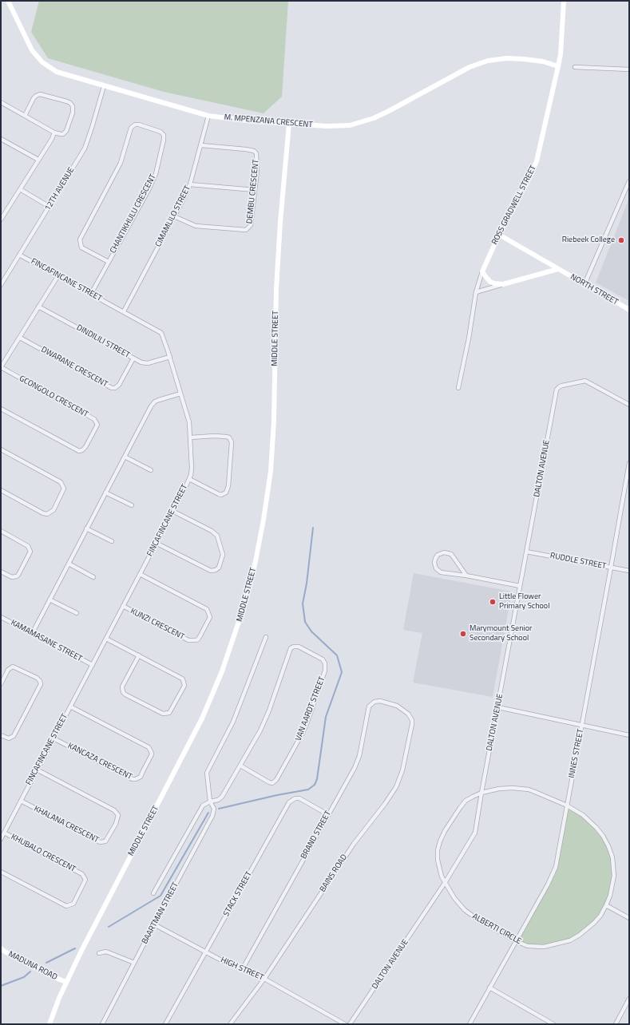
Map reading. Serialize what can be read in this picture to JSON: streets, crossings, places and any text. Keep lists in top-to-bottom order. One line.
{"streets":{"main road":["M. MPENZANA CRESCENT","ROSS GRADWELL STREET","NORTH STREET","MIDDLE STREET","MADUNA ROAD"],"street":["12TH AVENUE","DEMBU CRESCENT","CHANTIKHULU CRESCENT","CIMAMLILO STREET","FINCAFINCANE STREET","DINDILILI STREET","DWARANE CRESCENT","GCONGOLO CRESCENT","DALTON AVENUE","RUDDLE STREET","KUNZI CRESCENT","KAMAMASANE STREET","VAN AARDT STREET","INNES STREET","KANCAZA CRESCENT","KHALANA CRESCENT","BRAND STREET","KHUBALO CRESCENT","BAINS ROAD","STACK STREET","BAARTMAN STREET","ALBERTI CIRCLE","HIGH STREET"]},"crossings":[["M. MPENZANA CRESCENT","12TH AVENUE"],["M. MPENZANA CRESCENT","ROSS GRADWELL STREET"],["M. MPENZANA CRESCENT","CIMAMLILO STREET"],["M. MPENZANA CRESCENT","MIDDLE STREET"],["12TH AVENUE","FINCAFINCANE STREET"],["DEMBU CRESCENT","CIMAMLILO STREET"],["ROSS GRADWELL STREET","NORTH STREET"],["CHANTIKHULU CRESCENT","FINCAFINCANE STREET"],["CIMAMLILO STREET","FINCAFINCANE STREET"],["FINCAFINCANE STREET","DINDILILI STREET"],["FINCAFINCANE STREET","KUNZI CRESCENT"],["FINCAFINCANE STREET","KAMAMASANE STREET"],["FINCAFINCANE STREET","KANCAZA CRESCENT"],["FINCAFINCANE STREET","KHALANA CRESCENT"],["FINCAFINCANE STREET","KHUBALO CRESCENT"],["MIDDLE STREET","MADUNA ROAD"],["DINDILILI STREET","DWARANE CRESCENT"],["DALTON AVENUE","RUDDLE STREET"],["DALTON AVENUE","ALBERTI CIRCLE"],["RUDDLE STREET","INNES STREET"],["VAN AARDT STREET","BAARTMAN STREET"],["INNES STREET","ALBERTI CIRCLE"],["BRAND STREET","BAINS ROAD"],["BRAND STREET","STACK STREET"],["BRAND STREET","HIGH STREET"],["BAINS ROAD","HIGH STREET"],["STACK STREET","HIGH STREET"],["BAARTMAN STREET","HIGH STREET"]],"places":["Riebeek College","Little Flower Primary School","Marymount Senior Secondary School"]}
